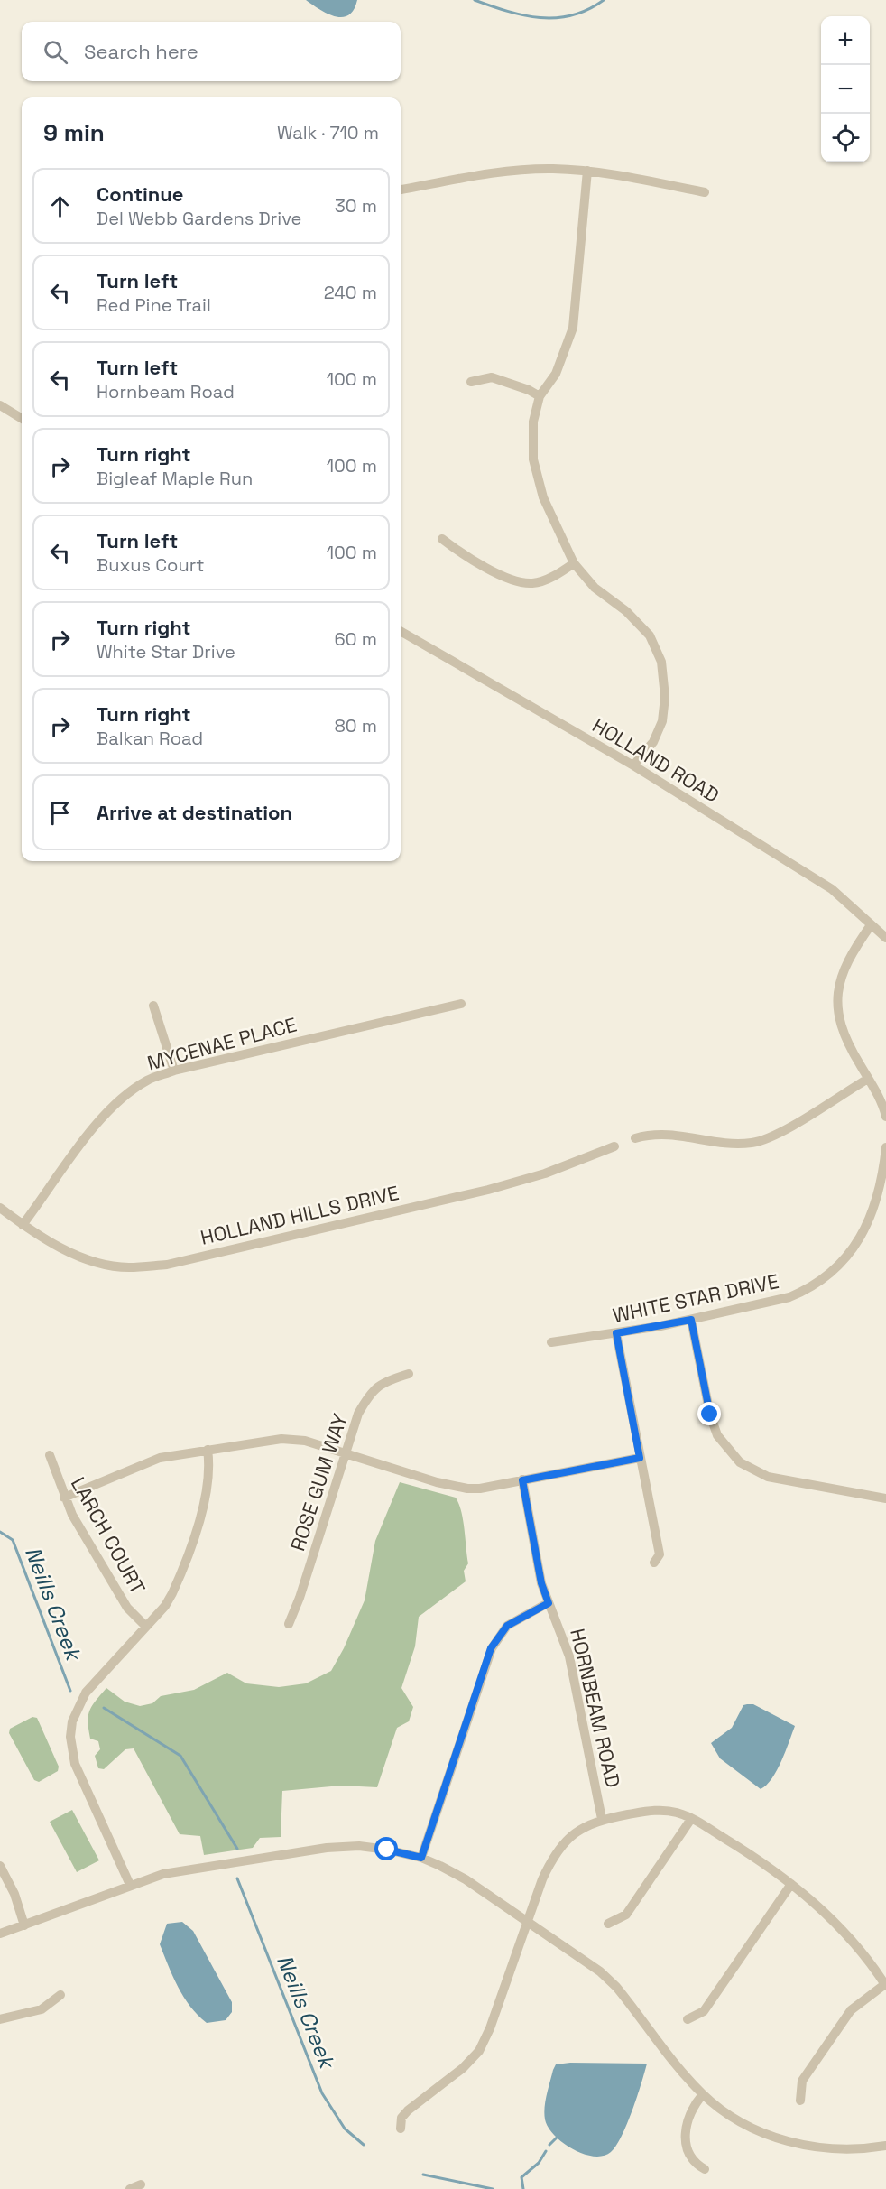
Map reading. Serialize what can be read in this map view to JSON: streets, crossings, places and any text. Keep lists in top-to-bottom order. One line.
{"streets":{"street":["HOLLAND ROAD","MYCENAE PLACE","HOLLAND HILLS DRIVE","WHITE STAR DRIVE","ROSE GUM WAY","LARCH COURT","HORNBEAM ROAD"]},"crossings":[["MYCENAE PLACE","HOLLAND HILLS DRIVE"]],"water":["Neills Creek"],"page":{"map_buttons":["+","−"],"search":"Search here","heading":["9 min","Walk · 710 m"],"list":[["Continue","Del Webb Gardens Drive","30 m"],["Turn left","Red Pine Trail","240 m"],["Turn left","Hornbeam Road","100 m"],["Turn right","Bigleaf Maple Run","100 m"],["Turn left","Buxus Court","100 m"],["Turn right","White Star Drive","60 m"],["Turn right","Balkan Road","80 m"],"Arrive at destination"]}}
